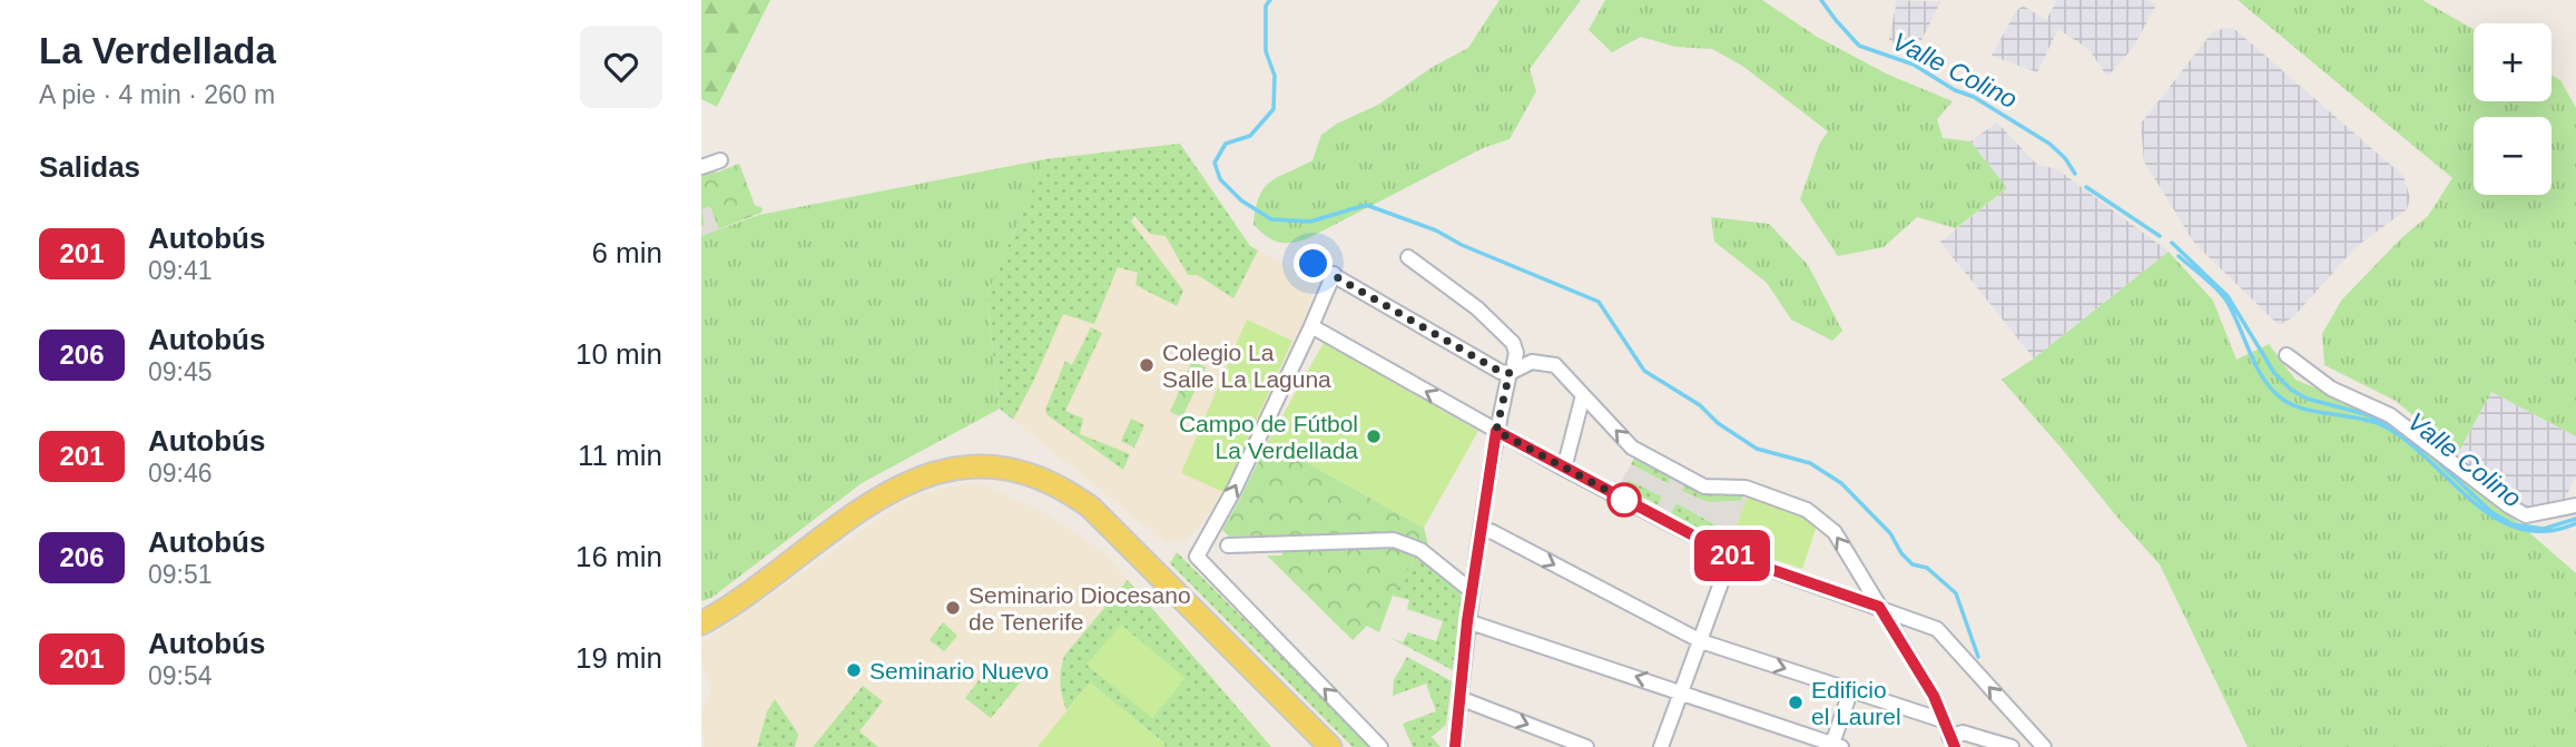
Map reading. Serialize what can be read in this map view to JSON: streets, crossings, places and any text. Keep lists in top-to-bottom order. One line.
{"water":["Valle Colino"],"places":["Colegio La Salle La Laguna","Campo de Fútbol La Verdellada","Seminario Diocesano de Tenerife","Seminario Nuevo","Edificio el Laurel"],"lines":["bus line 201"],"page":{"heading":[["La Verdellada","A pie · 4 min · 260 m"],"Salidas"],"on_map":"201","map_buttons":["+","−"],"list":[{"mark":"201","name":"Autobús","note":"09:41","value":"6 min"},{"mark":"206","name":"Autobús","note":"09:45","value":"10 min"},{"mark":"201","name":"Autobús","note":"09:46","value":"11 min"},{"mark":"206","name":"Autobús","note":"09:51","value":"16 min"},{"mark":"201","name":"Autobús","note":"09:54","value":"19 min"}]}}
